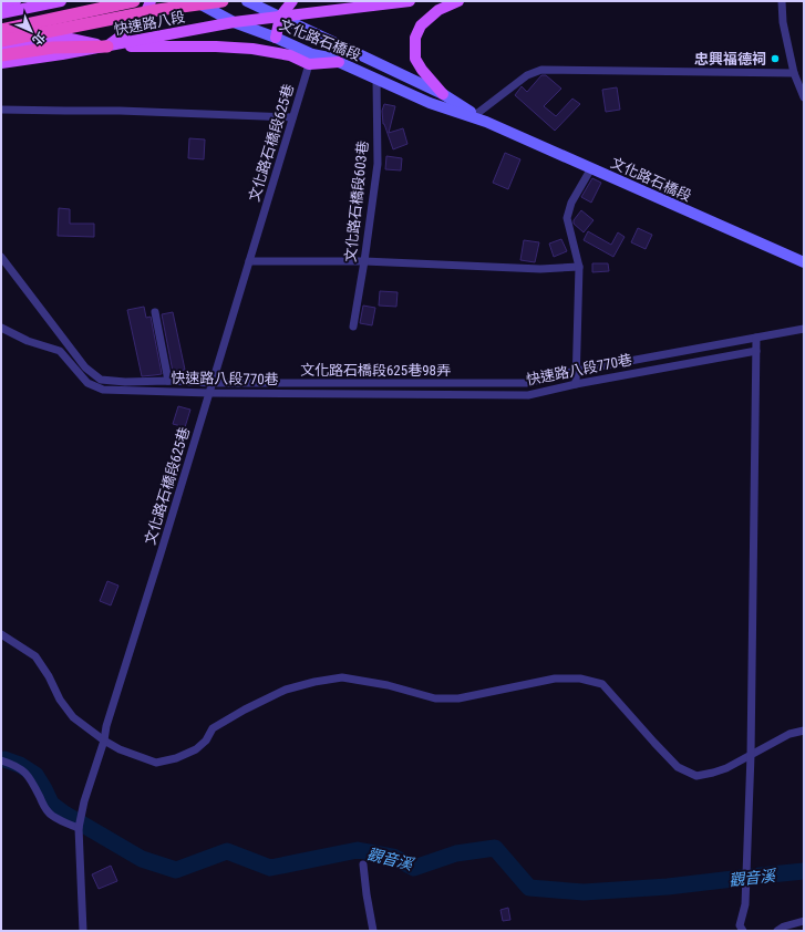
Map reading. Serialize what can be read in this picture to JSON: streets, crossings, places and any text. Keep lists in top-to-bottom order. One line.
{"streets":{"main road":["快速路八段","文化路石橋段"],"street":["文化路石橋段625巷","文化路石橋段603巷","文化路石橋段625巷98弄","快速路八段770巷"]},"crossings":[["快速路八段","文化路石橋段"],["文化路石橋段","文化路石橋段625巷"],["文化路石橋段","文化路石橋段603巷"],["文化路石橋段625巷","文化路石橋段625巷98弄"],["文化路石橋段625巷","快速路八段770巷"]],"water":["觀音溪"],"places":["忠興福德祠"],"north":"bottom right"}
